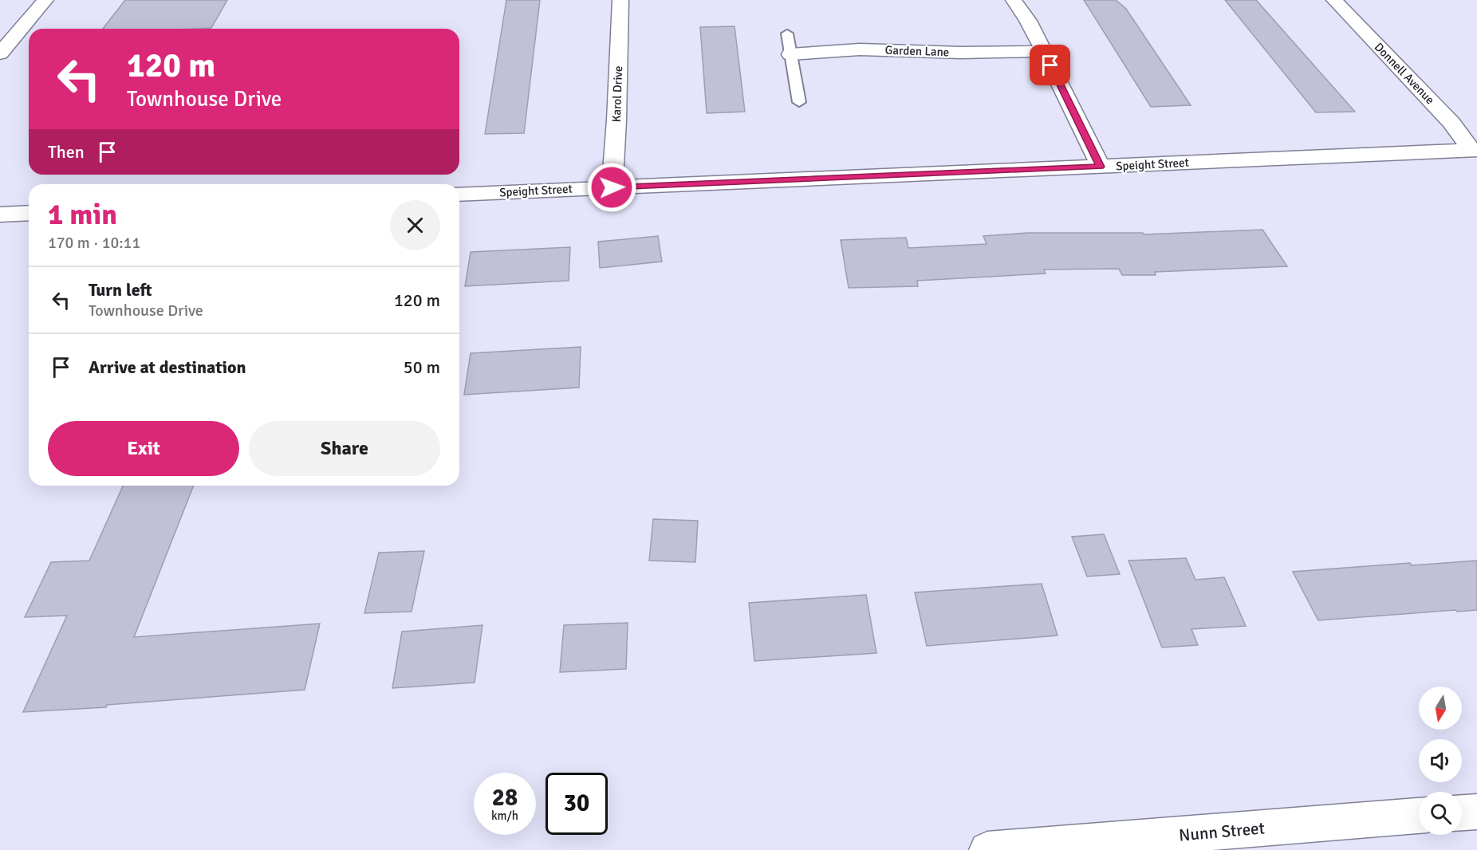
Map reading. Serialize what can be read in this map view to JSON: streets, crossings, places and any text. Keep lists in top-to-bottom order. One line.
{"streets":{"street":["Garden Lane","Donnell Avenue","Karol Drive","Speight Street","Nunn Street"]},"crossings":[["Donnell Avenue","Speight Street"],["Karol Drive","Speight Street"]],"north":"bottom","page":{"turn":["120 m","Townhouse Drive"],"then":"Then","heading":["1 min","170 m · 10:11"],"list":[{"name":"Turn left","note":"Townhouse Drive","value":"120 m"},{"name":"Arrive at destination","value":"50 m"}],"buttons":["Exit","Share"],"speed":"28 km/h","limit":"30"}}
